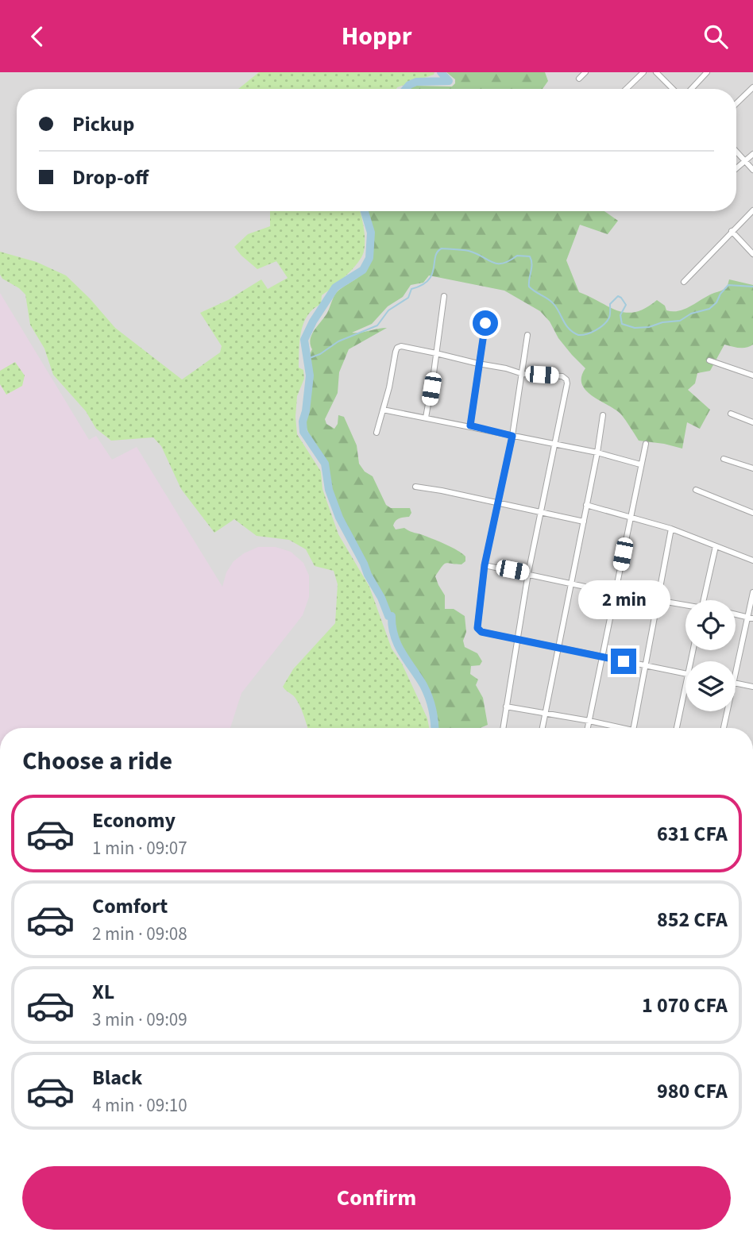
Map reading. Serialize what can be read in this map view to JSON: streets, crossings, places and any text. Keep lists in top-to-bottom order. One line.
{"page":{"header":"Hoppr","banner":["Pickup","Drop-off"],"bubble":"2 min","heading":"Choose a ride","list":[{"name":"Economy","note":"1 min · 09:07","value":"631 CFA"},{"name":"Comfort","note":"2 min · 09:08","value":"852 CFA"},{"name":"XL","note":"3 min · 09:09","value":"1 070 CFA"},{"name":"Black","note":"4 min · 09:10","value":"980 CFA"}],"buttons":"Confirm"}}
